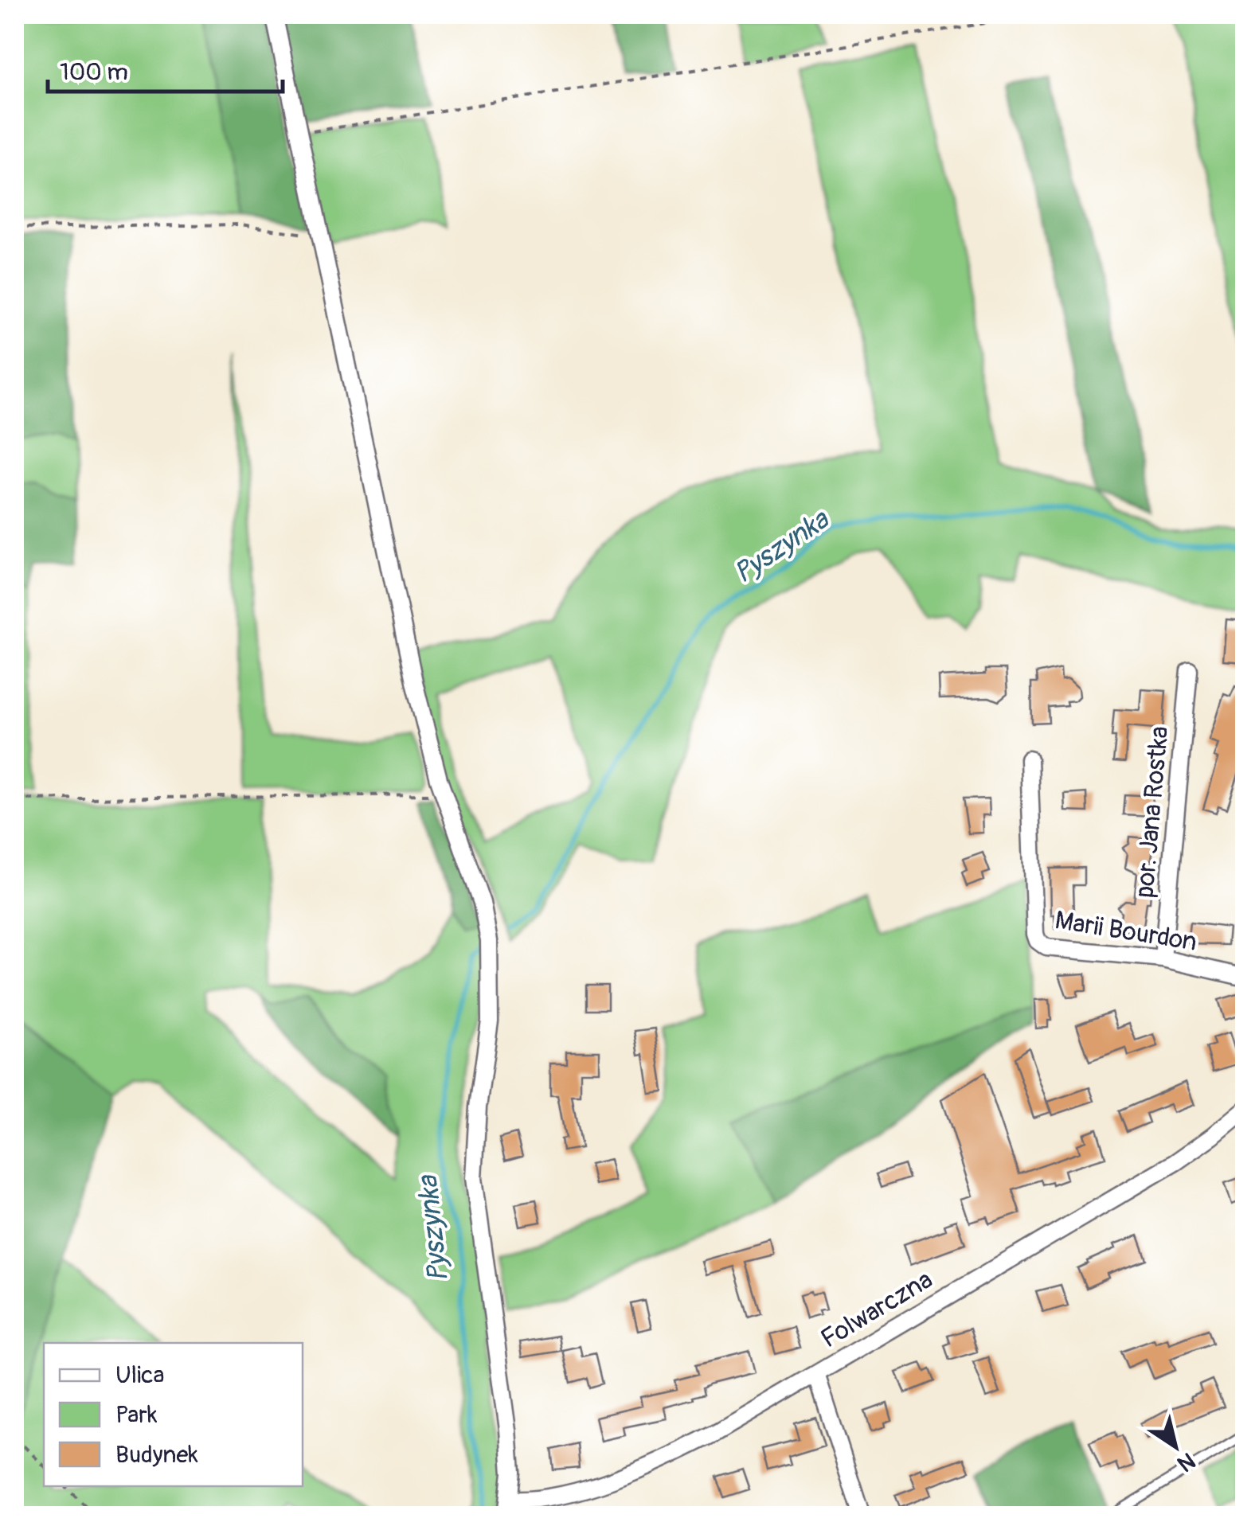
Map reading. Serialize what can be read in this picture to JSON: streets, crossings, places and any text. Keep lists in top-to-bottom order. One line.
{"streets":{"street":["por. Jana Rostka","Marii Bourdon","Folwarczna"]},"crossings":[["por. Jana Rostka","Marii Bourdon"]],"water":["Pyszynka"],"legend":["Ulica","Park","Budynek"],"scale_bar":"100 m","north":"bottom right"}
